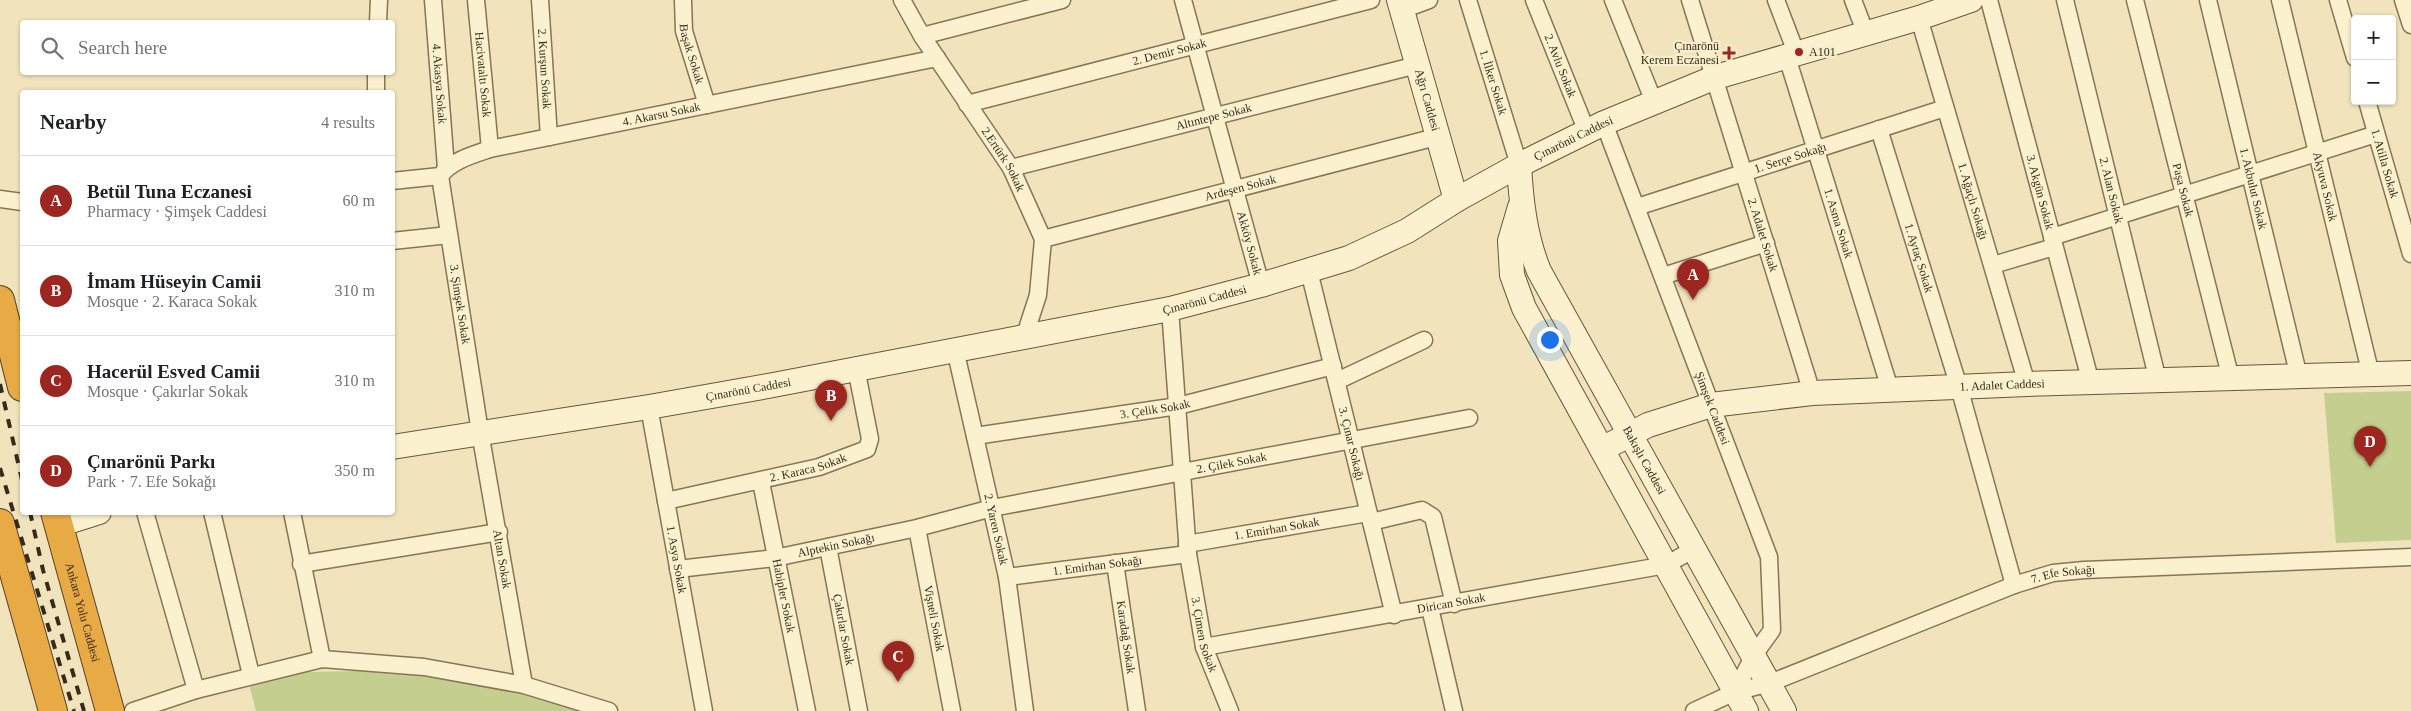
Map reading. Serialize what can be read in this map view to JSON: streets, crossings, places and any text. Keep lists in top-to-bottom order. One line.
{"streets":{"highway":["Ankara Yolu Caddesi"],"street":["2. Demir Sokak","Başak Sokak","2. Avlu Sokak","2. Kurşun Sokak","Hacivataltı Sokak","1. İlker Sokak","4. Akasya Sokak","Ağrı Caddesi","4. Akarsu Sokak","Altıntepe Sokak","Çınarönü Caddesi","1. Serçe Sokağı","2.Ertürk Sokak","1. Atilla Sokak","Akyuva Sokak","Ardeşen Sokak","1. Akbulut Sokak","Paşa Sokak","2. Alan Sokak","3. Akgün Sokak","1. Ağaçlı Sokağı","1. Asma Sokak","2. Adalet Sokak","Akköy Sokak","1. Aytaç Sokak","3. Şimşek Sokak","1. Adalet Caddesi","Şimşek Caddesi","3. Çelik Sokak","3. Çınar Sokağı","Bakışlı Caddesi","2. Çilek Sokak","2. Karaca Sokak","1. Emirhan Sokak","2. Yaren Sokak","Alptekin Sokağı","Altan Sokak","1. Asya Sokak","1. Emirhan Sokağı","7. Efe Sokağı","Habipler Sokak","Dirican Sokak","Vişneli Sokak","Çakırlar Sokak","3. Çimen Sokak","Karadağ Sokak"]},"crossings":[["2. Demir Sokak","2.Ertürk Sokak"],["2. Demir Sokak","Akköy Sokak"],["Başak Sokak","4. Akarsu Sokak"],["2. Avlu Sokak","Çınarönü Caddesi"],["2. Avlu Sokak","Şimşek Caddesi"],["2. Kurşun Sokak","4. Akarsu Sokak"],["Hacivataltı Sokak","4. Akarsu Sokak"],["1. İlker Sokak","Çınarönü Caddesi"],["1. İlker Sokak","Bakışlı Caddesi"],["4. Akasya Sokak","4. Akarsu Sokak"],["4. Akasya Sokak","3. Şimşek Sokak"],["Ağrı Caddesi","Altıntepe Sokak"],["Ağrı Caddesi","Çınarönü Caddesi"],["Ağrı Caddesi","Ardeşen Sokak"],["4. Akarsu Sokak","2.Ertürk Sokak"],["4. Akarsu Sokak","3. Şimşek Sokak"],["Altıntepe Sokak","2.Ertürk Sokak"],["Altıntepe Sokak","Akköy Sokak"],["Çınarönü Caddesi","2.Ertürk Sokak"],["Çınarönü Caddesi","1. Ağaçlı Sokağı"],["Çınarönü Caddesi","1. Asma Sokak"],["Çınarönü Caddesi","2. Adalet Sokak"],["Çınarönü Caddesi","Akköy Sokak"],["Çınarönü Caddesi","3. Şimşek Sokak"],["Çınarönü Caddesi","Şimşek Caddesi"],["Çınarönü Caddesi","3. Çınar Sokağı"],["Çınarönü Caddesi","Bakışlı Caddesi"],["Çınarönü Caddesi","2. Karaca Sokak"],["Çınarönü Caddesi","2. Yaren Sokak"],["Çınarönü Caddesi","Altan Sokak"],["Çınarönü Caddesi","1. Asya Sokak"],["Çınarönü Caddesi","3. Çimen Sokak"],["1. Serçe Sokağı","1. Ağaçlı Sokağı"],["1. Serçe Sokağı","1. Asma Sokak"],["1. Serçe Sokağı","2. Adalet Sokak"],["1. Serçe Sokağı","1. Aytaç Sokak"],["1. Serçe Sokağı","Şimşek Caddesi"],["2.Ertürk Sokak","Ardeşen Sokak"],["Akyuva Sokak","1. Adalet Caddesi"],["Ardeşen Sokak","Akköy Sokak"],["1. Akbulut Sokak","1. Adalet Caddesi"],["Paşa Sokak","1. Adalet Caddesi"],["2. Alan Sokak","1. Adalet Caddesi"],["3. Akgün Sokak","1. Adalet Caddesi"],["1. Ağaçlı Sokağı","1. Adalet Caddesi"],["1. Asma Sokak","1. Adalet Caddesi"],["2. Adalet Sokak","1. Adalet Caddesi"],["1. Aytaç Sokak","1. Adalet Caddesi"],["1. Aytaç Sokak","7. Efe Sokağı"],["3. Şimşek Sokak","Altan Sokak"],["1. Adalet Caddesi","Şimşek Caddesi"],["1. Adalet Caddesi","Bakışlı Caddesi"],["Şimşek Caddesi","Bakışlı Caddesi"],["Şimşek Caddesi","7. Efe Sokağı"],["3. Çelik Sokak","3. Çınar Sokağı"],["3. Çelik Sokak","2. Yaren Sokak"],["3. Çelik Sokak","3. Çimen Sokak"],["3. Çınar Sokağı","2. Çilek Sokak"],["3. Çınar Sokağı","1. Emirhan Sokak"],["3. Çınar Sokağı","Dirican Sokak"],["Bakışlı Caddesi","7. Efe Sokağı"],["Bakışlı Caddesi","Dirican Sokak"],["2. Çilek Sokak","2. Yaren Sokak"],["2. Çilek Sokak","Alptekin Sokağı"],["2. Çilek Sokak","3. Çimen Sokak"],["2. Karaca Sokak","1. Asya Sokak"],["2. Karaca Sokak","Habipler Sokak"],["1. Emirhan Sokak","1. Emirhan Sokağı"],["1. Emirhan Sokak","Dirican Sokak"],["1. Emirhan Sokak","3. Çimen Sokak"],["2. Yaren Sokak","Alptekin Sokağı"],["2. Yaren Sokak","1. Emirhan Sokağı"],["Alptekin Sokağı","1. Asya Sokak"],["Alptekin Sokağı","Habipler Sokak"],["Alptekin Sokağı","Vişneli Sokak"],["Alptekin Sokağı","Çakırlar Sokak"],["1. Emirhan Sokağı","3. Çimen Sokak"],["1. Emirhan Sokağı","Karadağ Sokak"],["Dirican Sokak","3. Çimen Sokak"]],"places":{"other":["A101"],"health":["Çınarönü Kerem Eczanesi"]},"page":{"map_buttons":["+","−"],"search":"Search here","heading":["Nearby","4 results"],"list":[{"mark":"A","name":"Betül Tuna Eczanesi","note":"Pharmacy · Şimşek Caddesi","value":"60 m"},{"mark":"B","name":"İmam Hüseyin Camii","note":"Mosque · 2. Karaca Sokak","value":"310 m"},{"mark":"C","name":"Hacerül Esved Camii","note":"Mosque · Çakırlar Sokak","value":"310 m"},{"mark":"D","name":"Çınarönü Parkı","note":"Park · 7. Efe Sokağı","value":"350 m"}],"pins":["A","B","D","C"]}}
